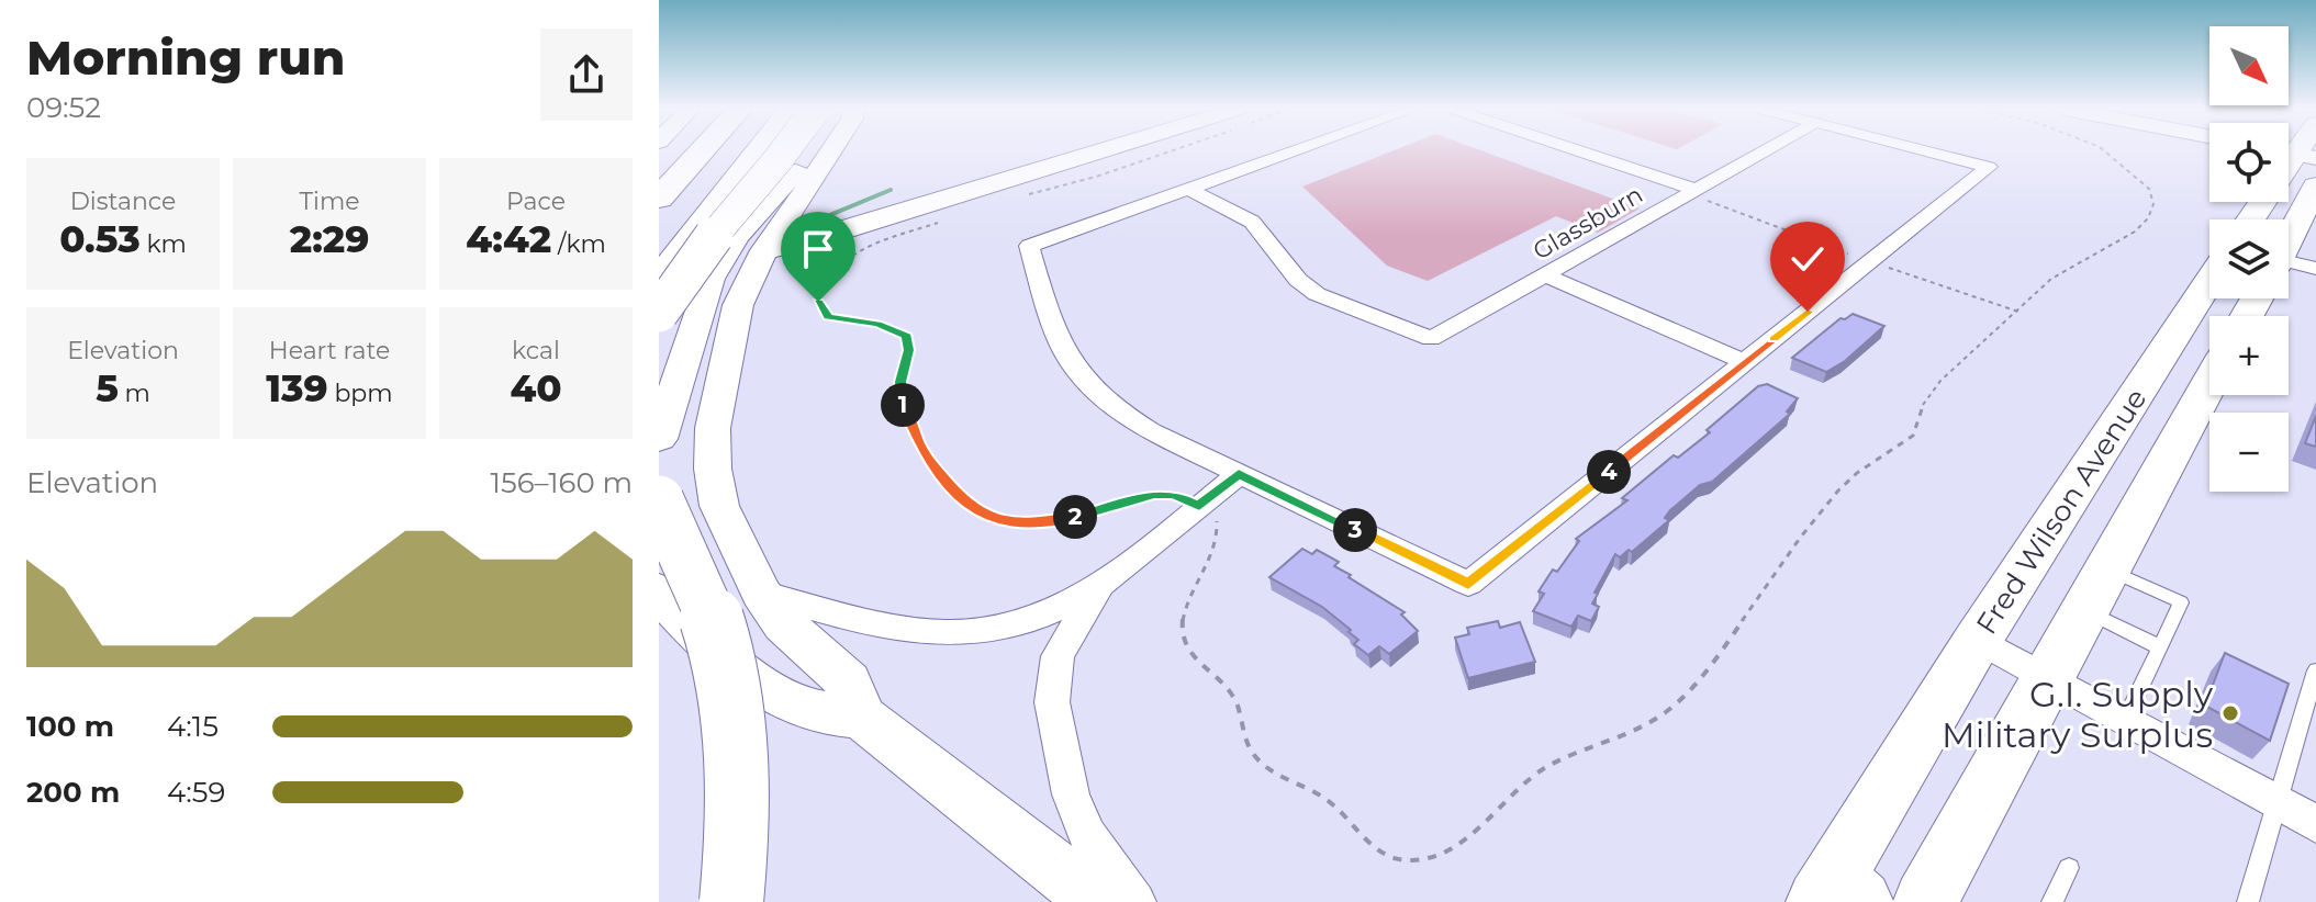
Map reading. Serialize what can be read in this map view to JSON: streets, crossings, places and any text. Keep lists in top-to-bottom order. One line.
{"streets":{"main road":["Fred Wilson Avenue"],"street":["Glassburn"]},"places":["G.I. Supply Military Surplus"],"north":"bottom right","page":{"heading":["Morning run","09:52"],"map_buttons":["+","−"],"stats":[["Distance","0.53 km"],["Time","2:29"],["Pace","4:42 /km"],["Elevation","5 m"],["Heart rate","139 bpm"],["kcal","40"]],"pins":["1","4","2","3"],"chart":["Elevation","156–160 m"],"list":[{"name":"100 m","note":"4:15"},{"name":"200 m","note":"4:59"}]}}
